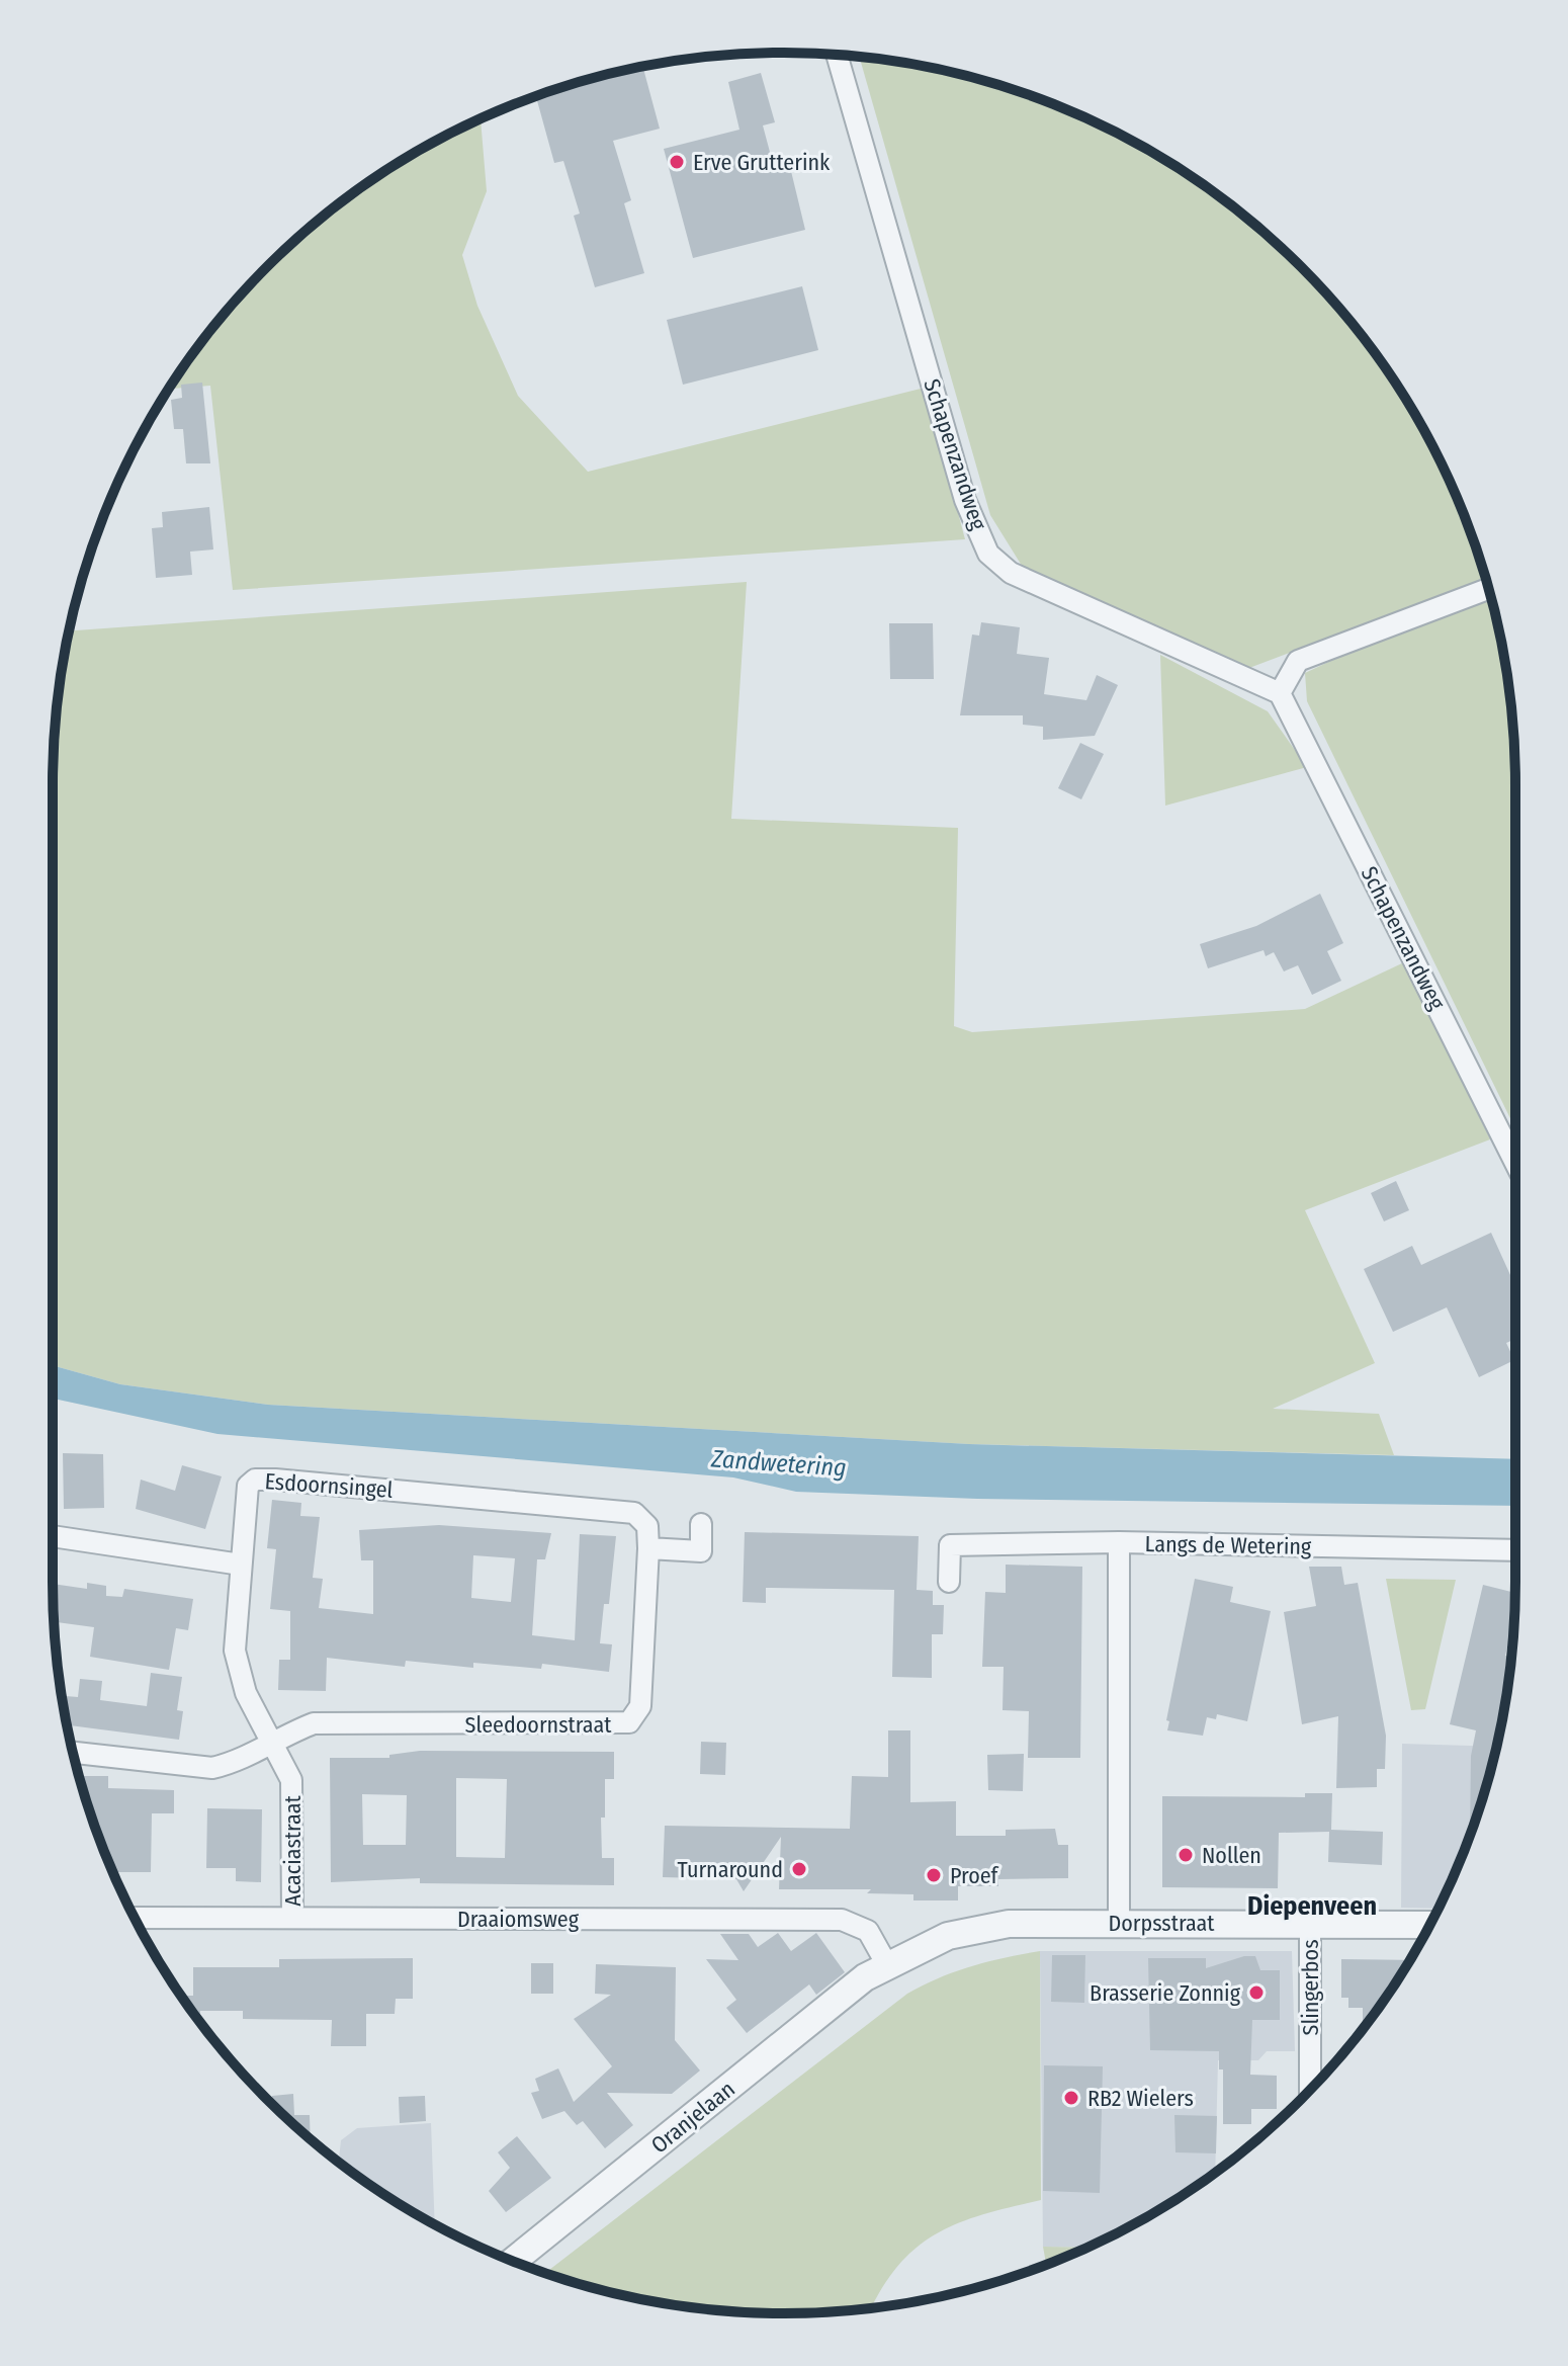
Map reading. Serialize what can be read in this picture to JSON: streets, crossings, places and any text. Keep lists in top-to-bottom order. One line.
{"streets":{"street":["Schapenzandweg","Esdoornsingel","Langs de Wetering","Sleedoornstraat","Acaciastraat","Draaiomsweg","Dorpsstraat","Slingerbos","Oranjelaan"]},"crossings":[["Esdoornsingel","Sleedoornstraat"],["Esdoornsingel","Acaciastraat"],["Langs de Wetering","Dorpsstraat"],["Sleedoornstraat","Acaciastraat"],["Acaciastraat","Draaiomsweg"],["Draaiomsweg","Dorpsstraat"],["Draaiomsweg","Oranjelaan"],["Dorpsstraat","Slingerbos"],["Dorpsstraat","Oranjelaan"]],"districts":["Diepenveen"],"water":["Zandwetering"],"places":["Erve Grutterink","Nollen","Turnaround","Proef","Brasserie Zonnig","RB2 Wielers"]}
